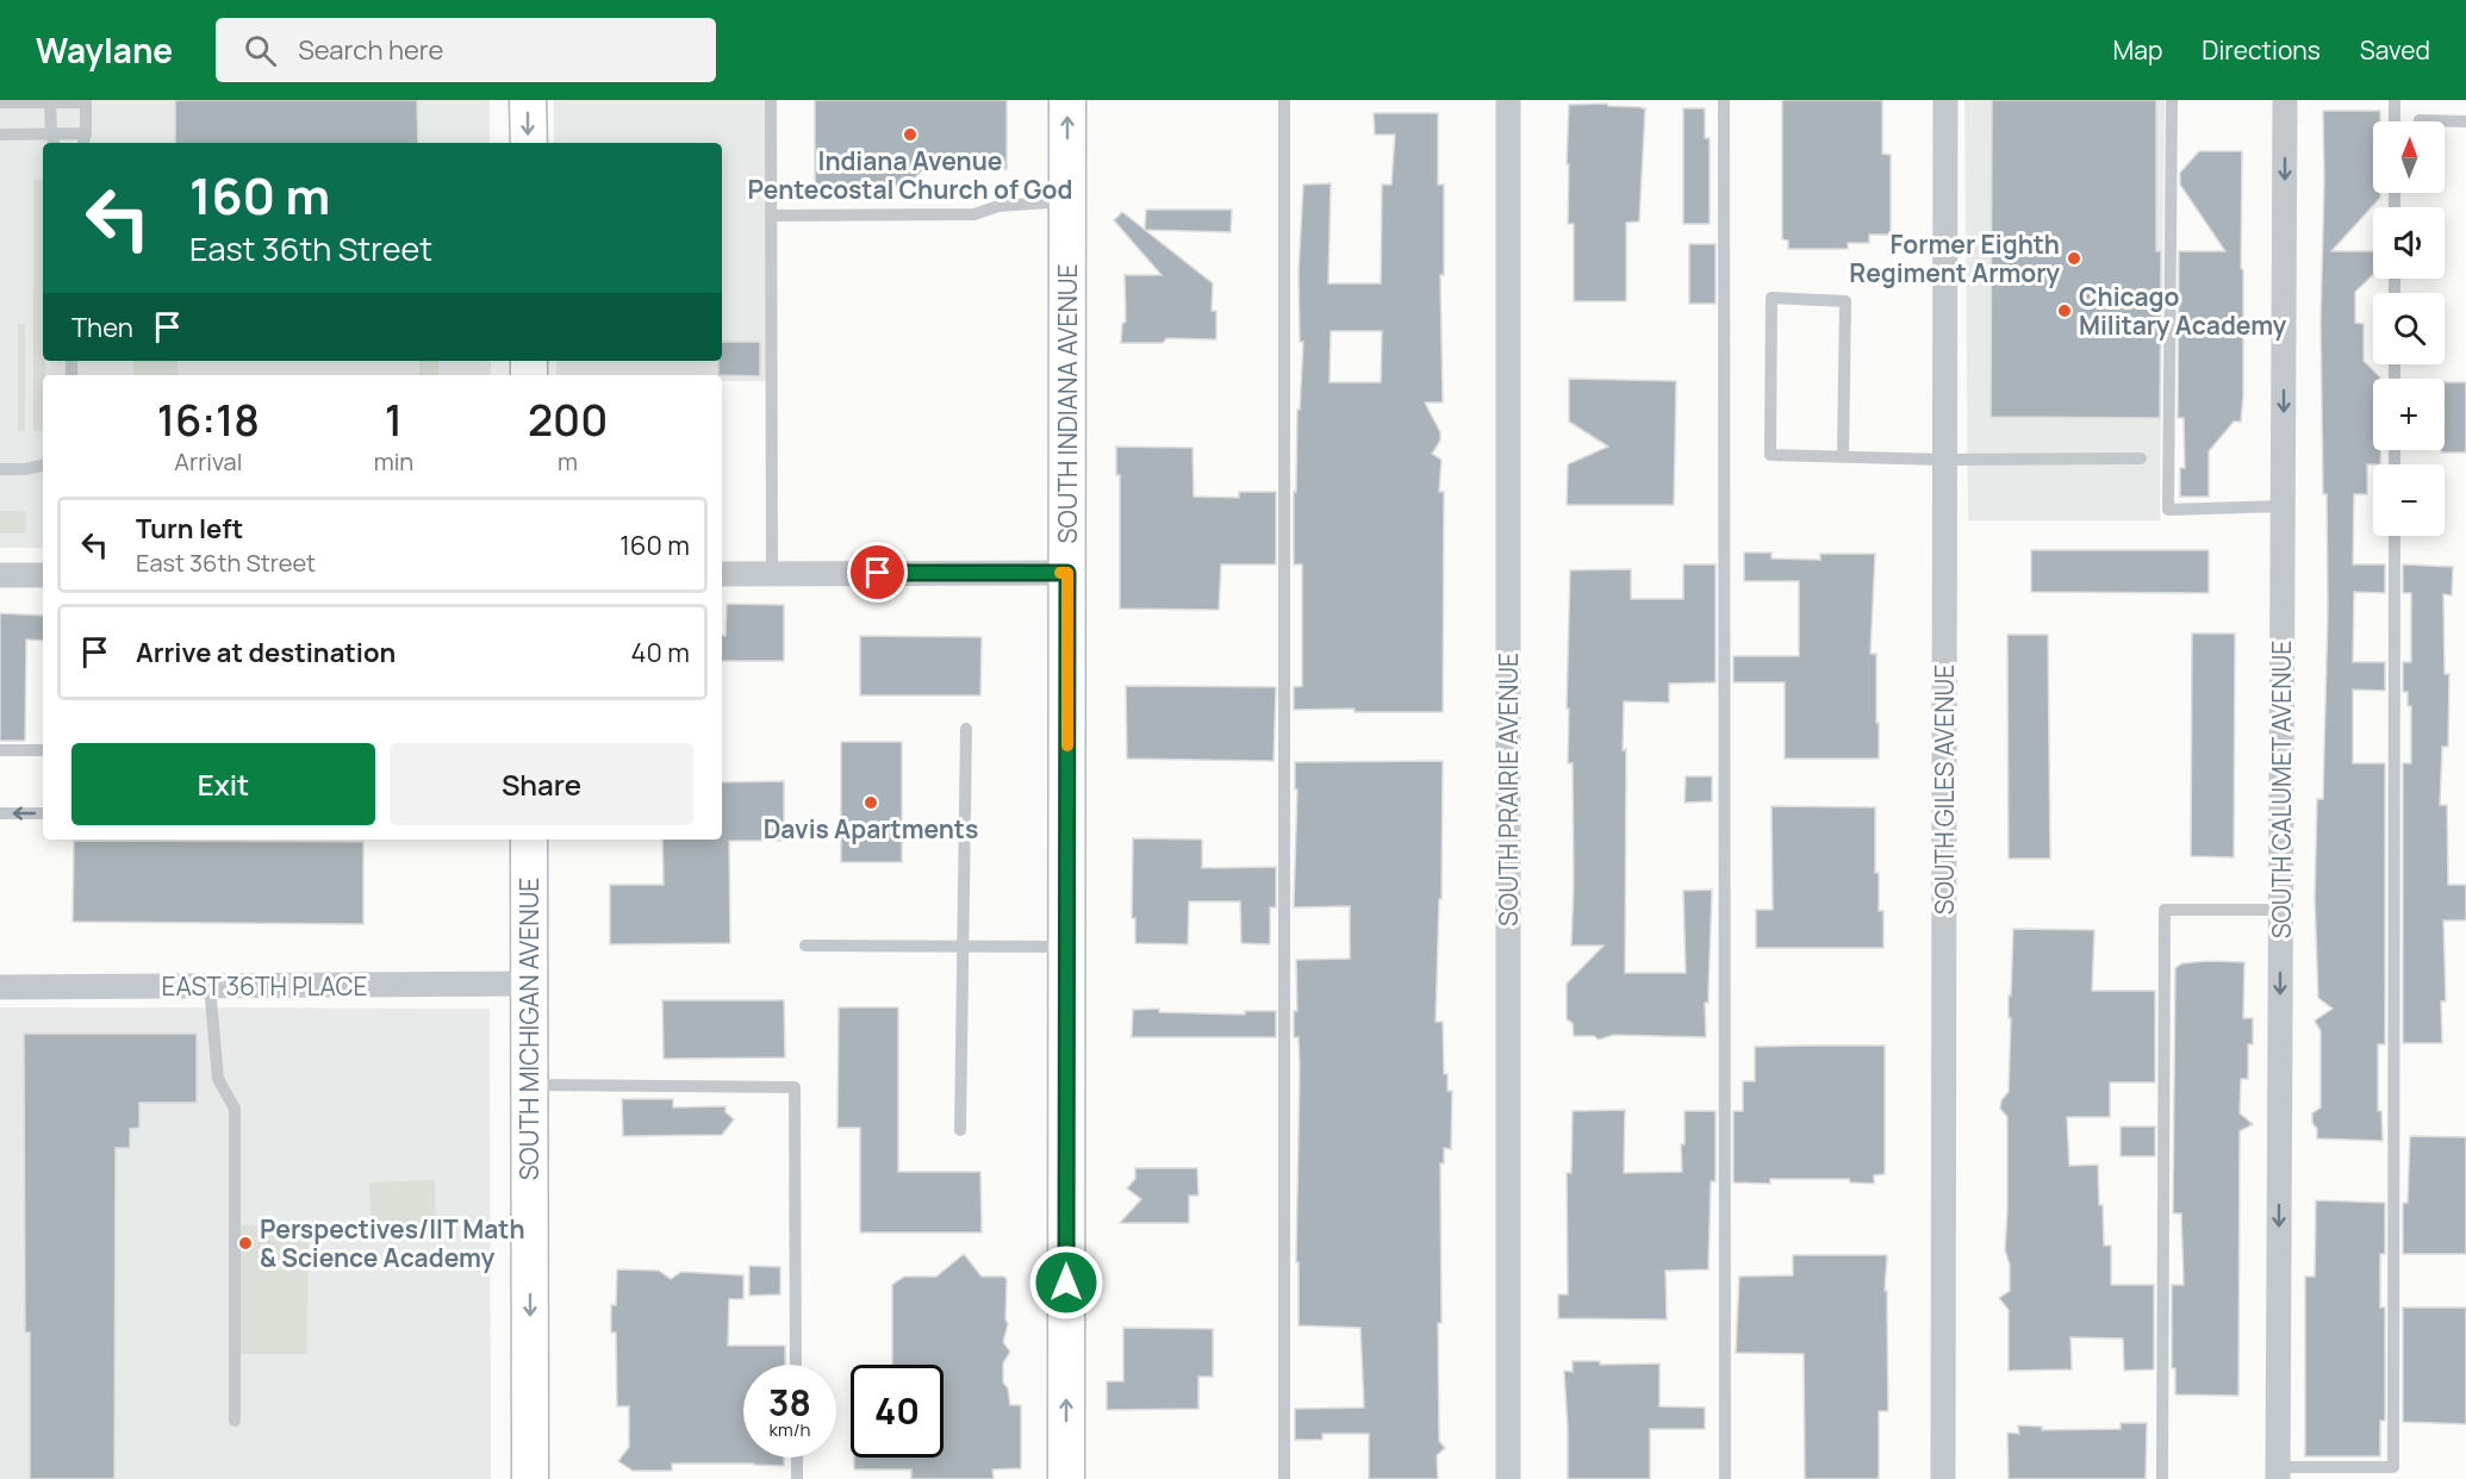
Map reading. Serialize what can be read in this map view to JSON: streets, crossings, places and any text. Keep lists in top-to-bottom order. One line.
{"streets":{"street":["SOUTH INDIANA AVENUE","SOUTH PRAIRIE AVENUE","SOUTH GILES AVENUE","SOUTH CALUMET AVENUE","EAST 36TH PLACE","SOUTH MICHIGAN AVENUE"]},"crossings":[["EAST 36TH PLACE","SOUTH MICHIGAN AVENUE"]],"one_way":["SOUTH INDIANA AVENUE","SOUTH CALUMET AVENUE","SOUTH MICHIGAN AVENUE"],"places":["Indiana Avenue Pentecostal Church of God","Former Eighth Regiment Armory","Chicago Military Academy","Davis Apartments","Perspectives/IIT Math & Science Academy"],"north":"top","page":{"header":"Waylane","search":"Search here","nav":["Map","Directions","Saved"],"map_buttons":["+","−"],"turn":["160 m","East 36th Street"],"then":"Then","eta":["16:18","Arrival","1","min","200","m"],"list":[{"name":"Turn left","note":"East 36th Street","value":"160 m"},{"name":"Arrive at destination","value":"40 m"}],"buttons":["Exit","Share"],"speed":"38 km/h","limit":"40"}}
